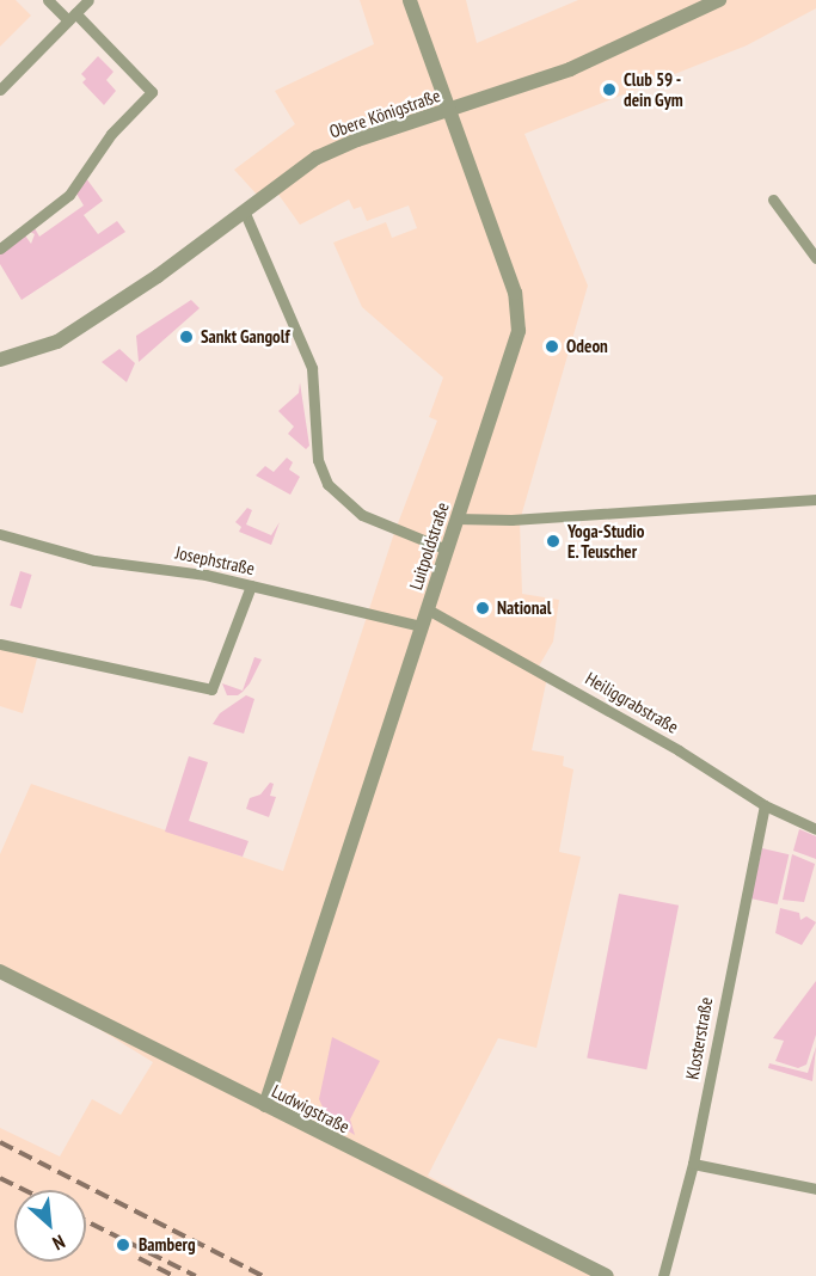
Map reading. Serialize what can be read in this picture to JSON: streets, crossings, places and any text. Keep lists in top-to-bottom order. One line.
{"streets":{"street":["Obere Königstraße","Luitpoldstraße","Josephstraße","Heiliggrabstraße","Klosterstraße","Ludwigstraße"]},"crossings":[["Obere Königstraße","Luitpoldstraße"],["Luitpoldstraße","Josephstraße"],["Luitpoldstraße","Heiliggrabstraße"],["Luitpoldstraße","Ludwigstraße"],["Heiliggrabstraße","Klosterstraße"]],"places":["Club 59 - dein Gym","Sankt Gangolf","Odeon","Yoga-Studio E. Teuscher","National","Bamberg"],"north":"bottom right"}
